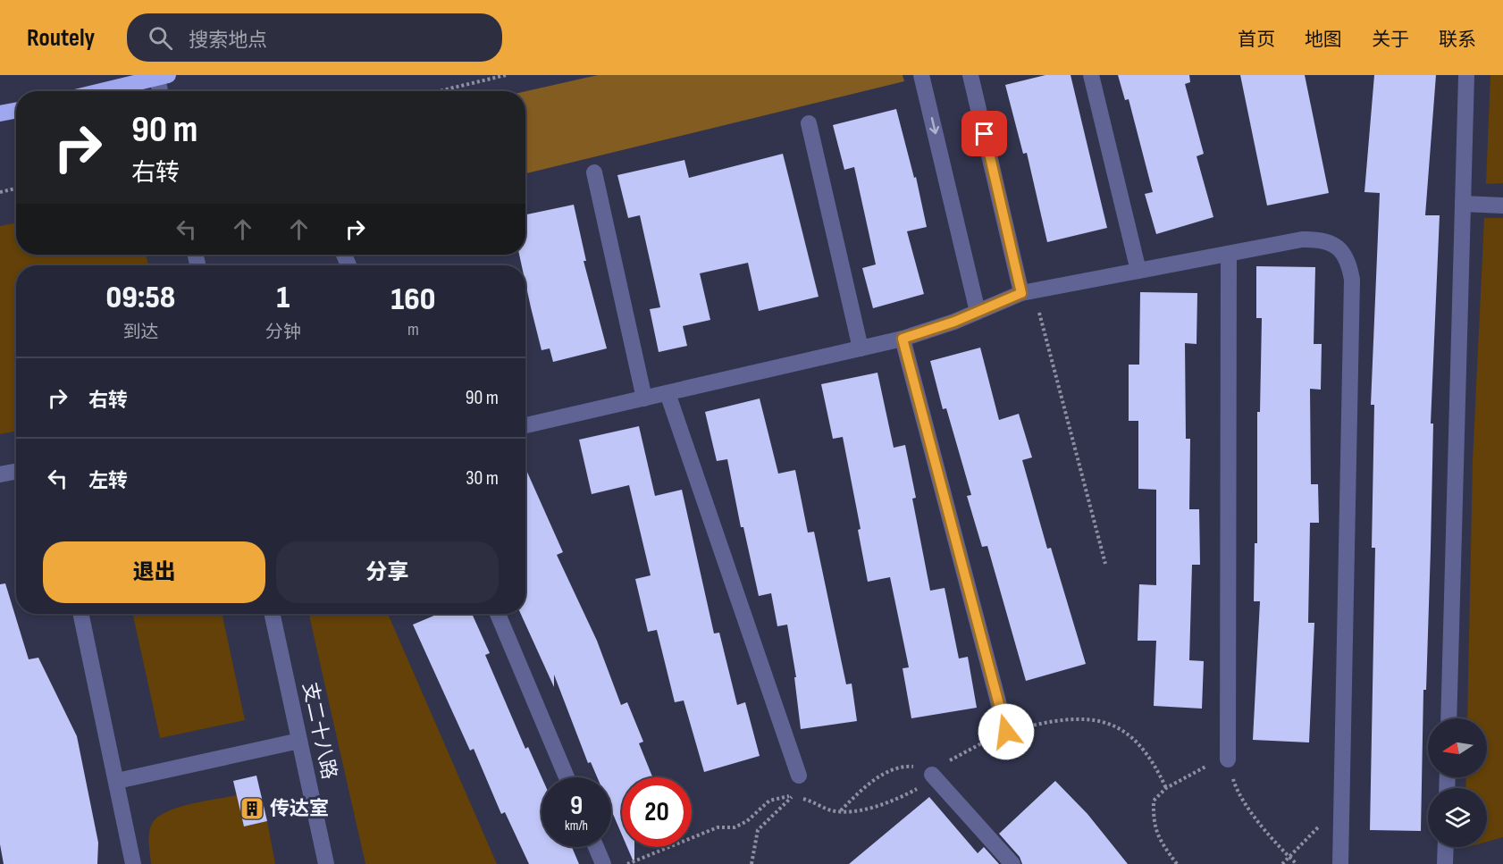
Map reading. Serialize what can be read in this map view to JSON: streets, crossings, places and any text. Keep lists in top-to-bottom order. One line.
{"streets":{"street":["支二十八路"]},"places":{"building":["传达室"]},"north":"left","page":{"header":"Routely","search":"搜索地点","nav":["首页","地图","关于","联系"],"turn":["90 m","右转"],"eta":["09:58","到达","1","分钟","160","m"],"list":[{"name":"右转","value":"90 m"},{"name":"左转","value":"30 m"}],"buttons":["退出","分享"],"speed":"9 km/h","limit":"20"}}
